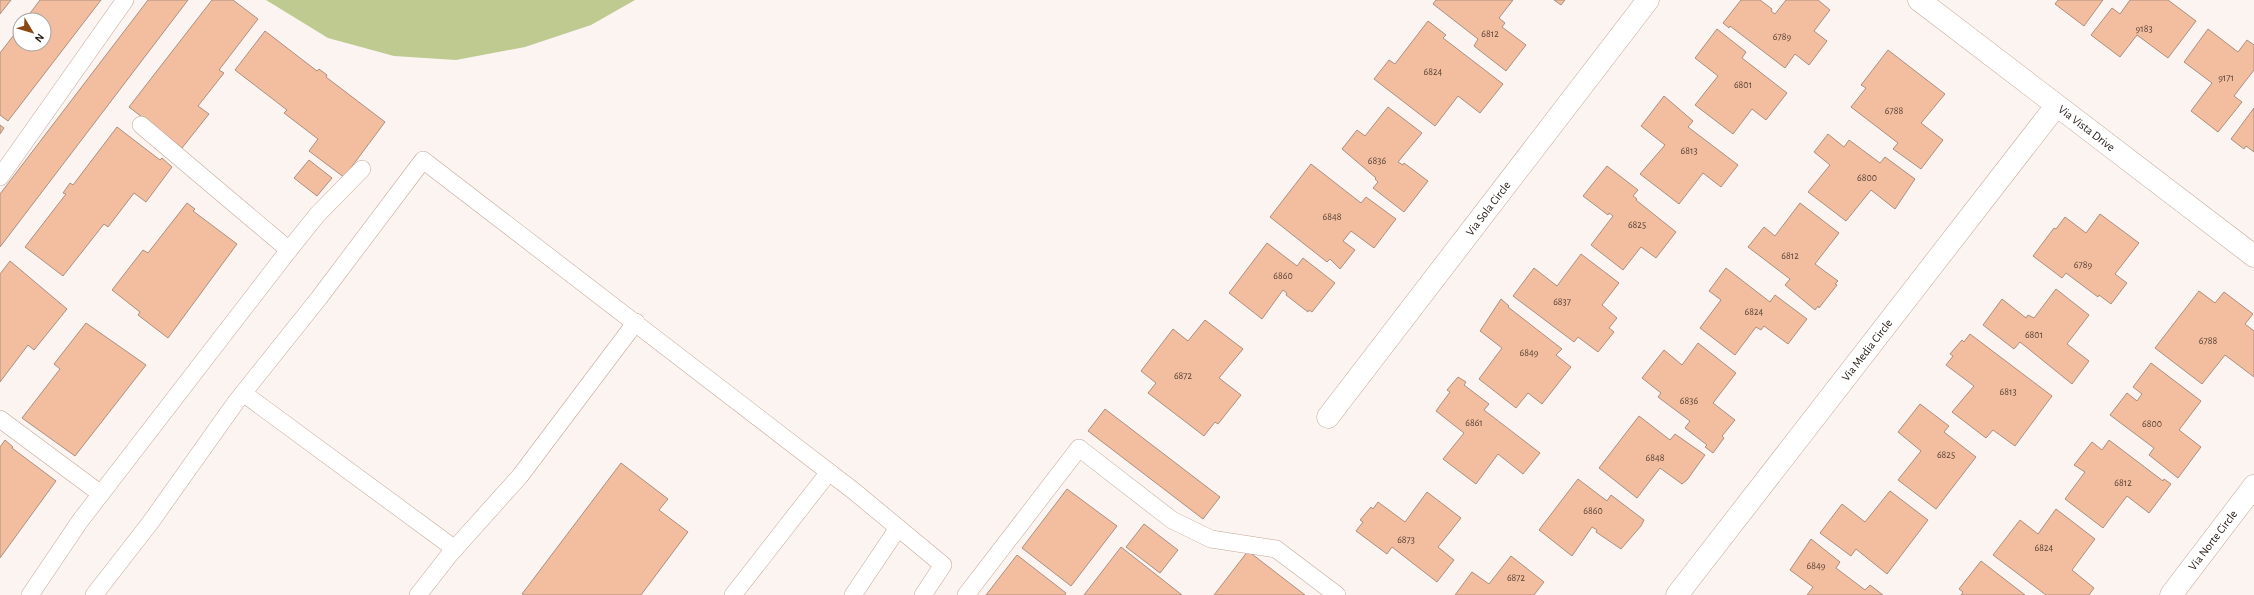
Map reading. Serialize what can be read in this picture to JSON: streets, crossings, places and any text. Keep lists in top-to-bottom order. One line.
{"streets":{"street":["Via Vista Drive","Via Sola Circle","Via Media Circle","Via Norte Circle"]},"crossings":[["Via Vista Drive","Via Media Circle"]],"house_numbers":["9183","6812","6789","6824","9171","6801","6788","6813","6836","6800","6848","6825","6812","6789","6860","6837","6824","6801","6788","6849","6872","6813","6836","6861","6800","6825","6848","6812","6860","6873","6824","6849","6872"],"north":"bottom right"}
